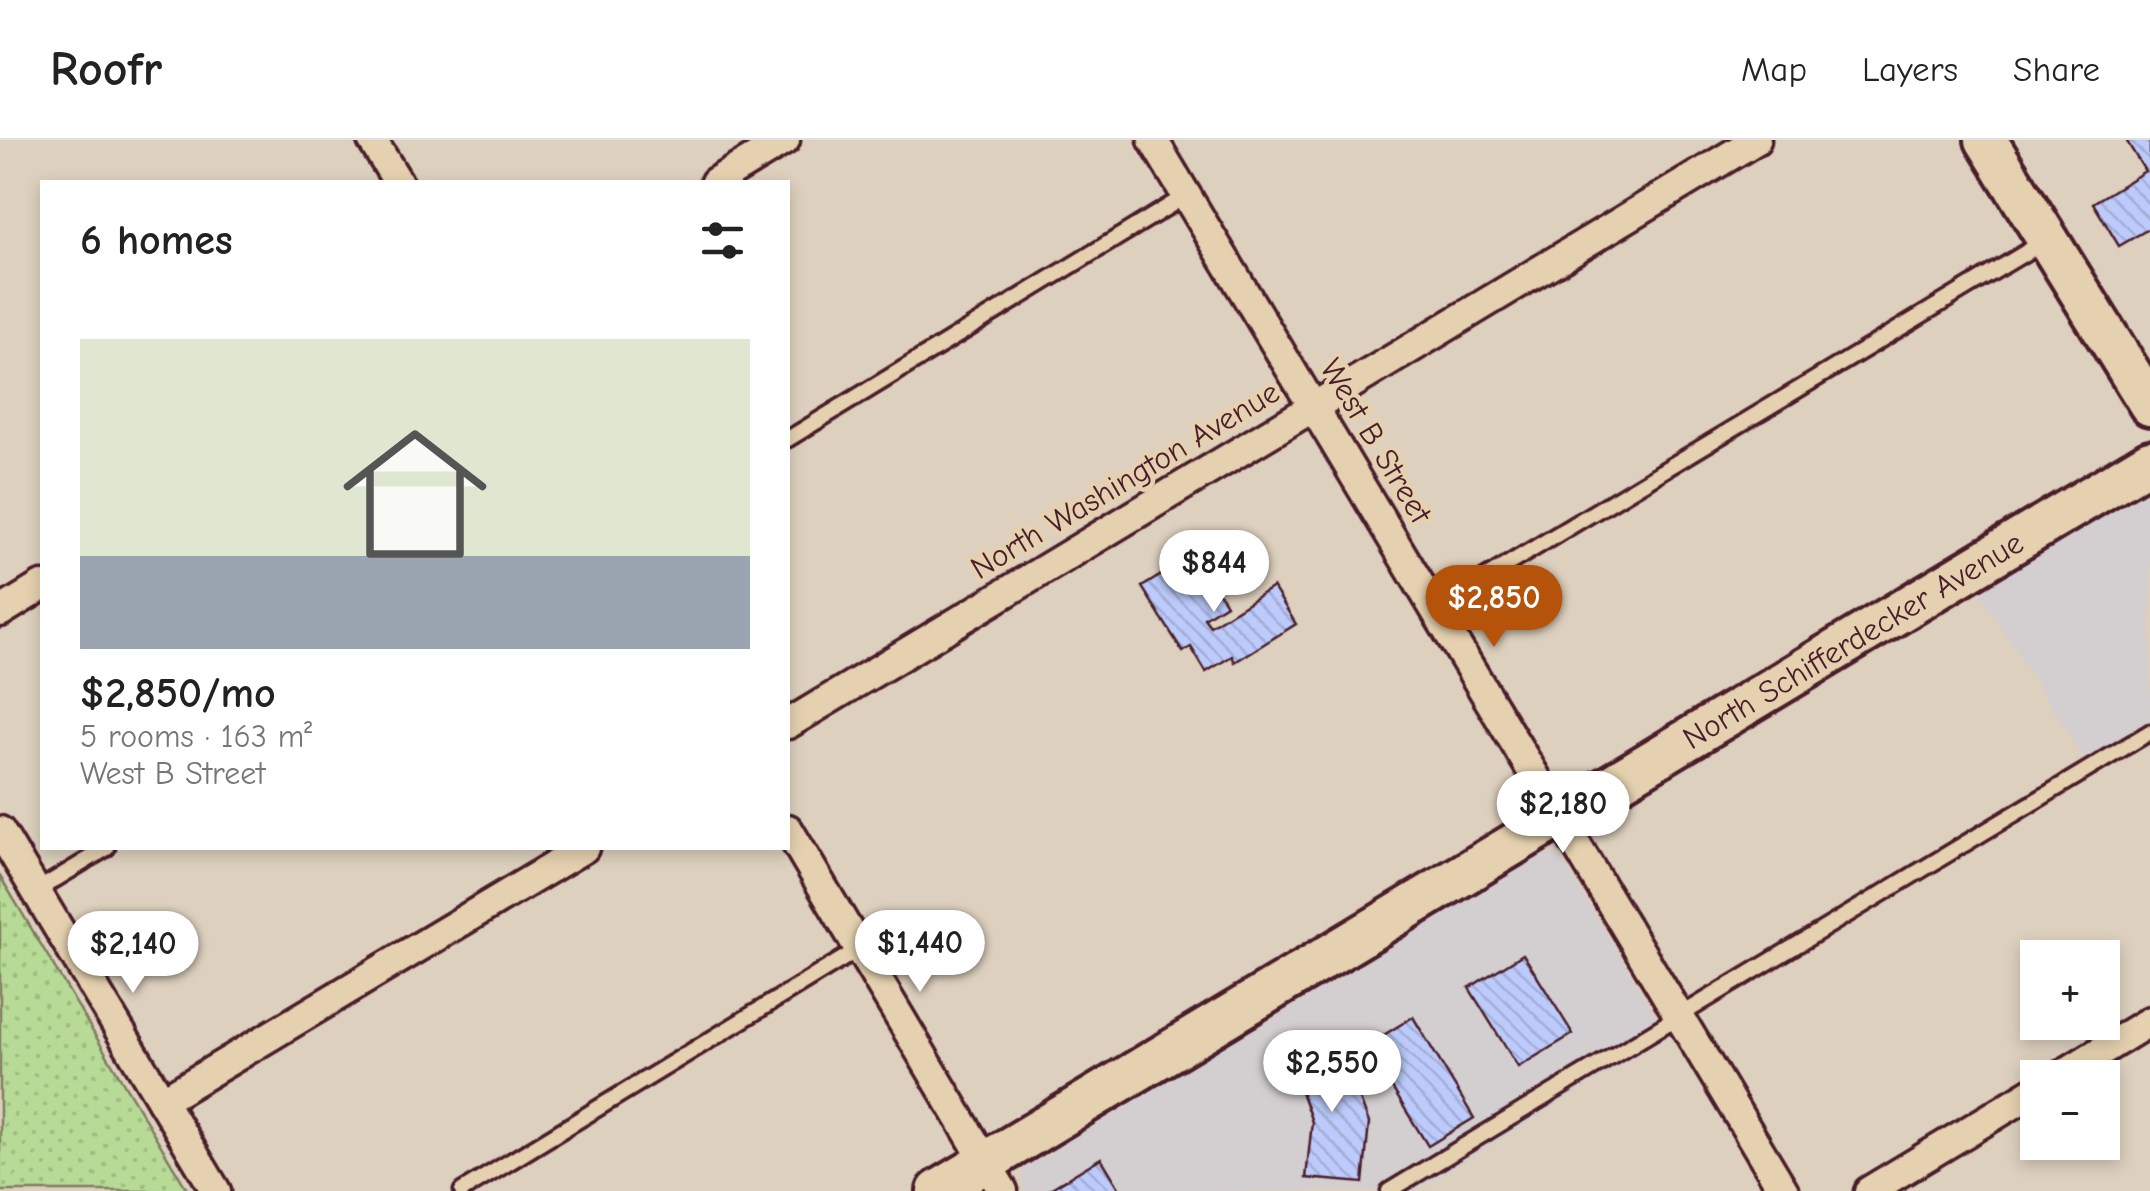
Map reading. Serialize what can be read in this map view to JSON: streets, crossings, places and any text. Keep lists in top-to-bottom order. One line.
{"streets":{"main road":["North Schifferdecker Avenue"],"street":["West B Street","North Washington Avenue"]},"crossings":[["West B Street","North Washington Avenue"],["West B Street","North Schifferdecker Avenue"]],"page":{"header":"Roofr","nav":["Map","Layers","Share"],"heading":"6 homes","list":[{"name":"$2,850/mo","note":"5 rooms · 163 m² · West B Street"}],"price":["$844","$2,850","$2,180","$1,440","$2,140","$2,550"],"map_buttons":["+","−"]}}
